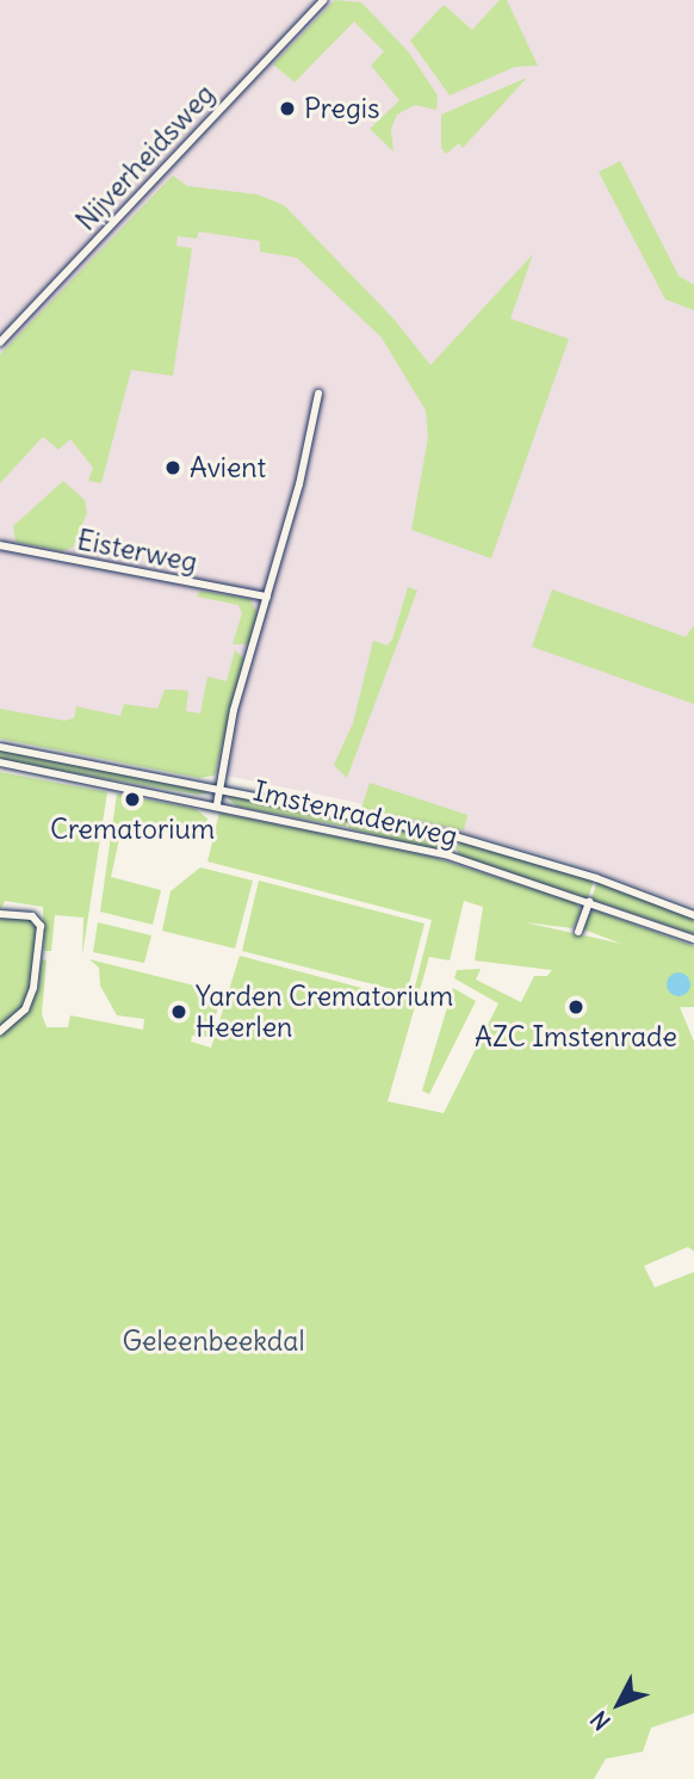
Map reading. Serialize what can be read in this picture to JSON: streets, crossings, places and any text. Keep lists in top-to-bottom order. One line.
{"streets":{"street":["Nijverheidsweg","Eisterweg","Imstenraderweg"]},"parks":["Geleenbeekdal"],"places":["Pregis","Avient","Crematorium","AZC Imstenrade","Yarden Crematorium Heerlen"],"north":"bottom left"}
